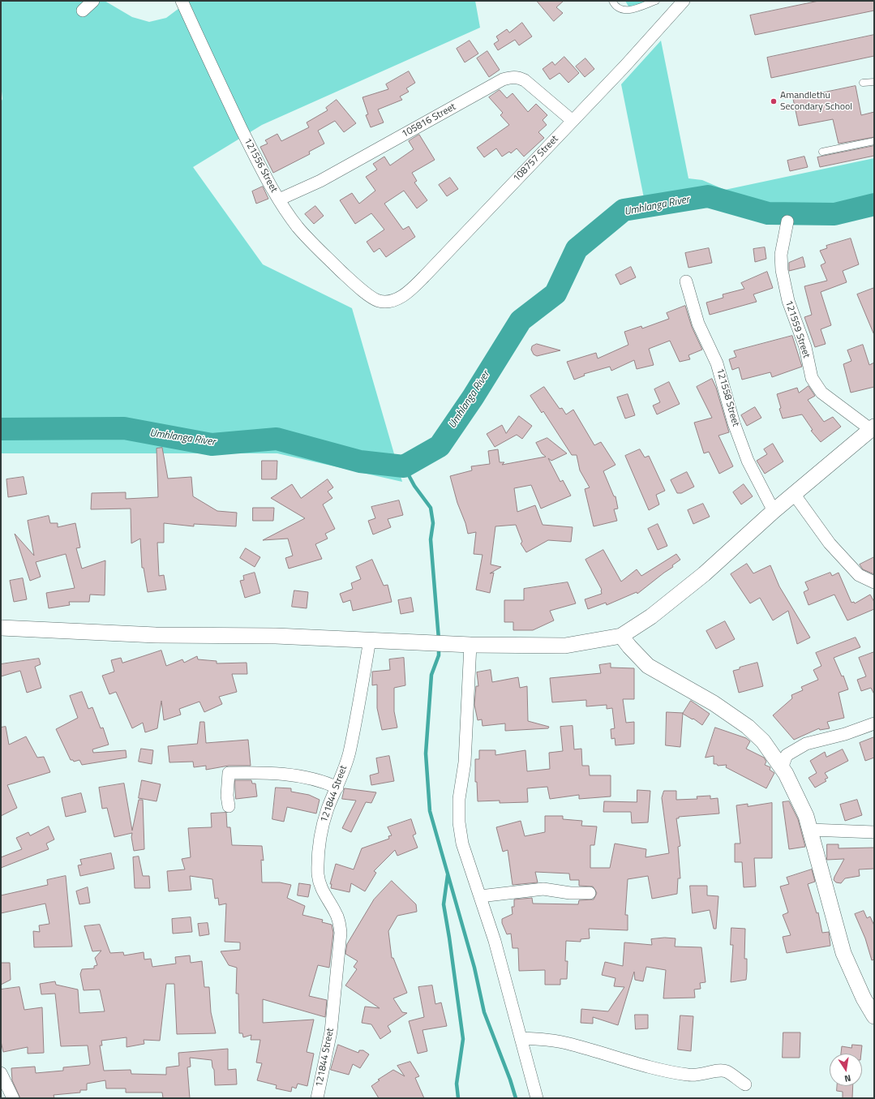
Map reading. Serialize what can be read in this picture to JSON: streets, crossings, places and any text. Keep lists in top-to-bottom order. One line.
{"streets":{"street":["105816 Street","108757 Street","121556 Street","121559 Street","121558 Street","121844 Street"]},"crossings":[["105816 Street","108757 Street"],["105816 Street","121556 Street"],["108757 Street","121556 Street"]],"water":["Umhlanga River"],"places":["Amandlethu Secondary School"],"north":"bottom"}
